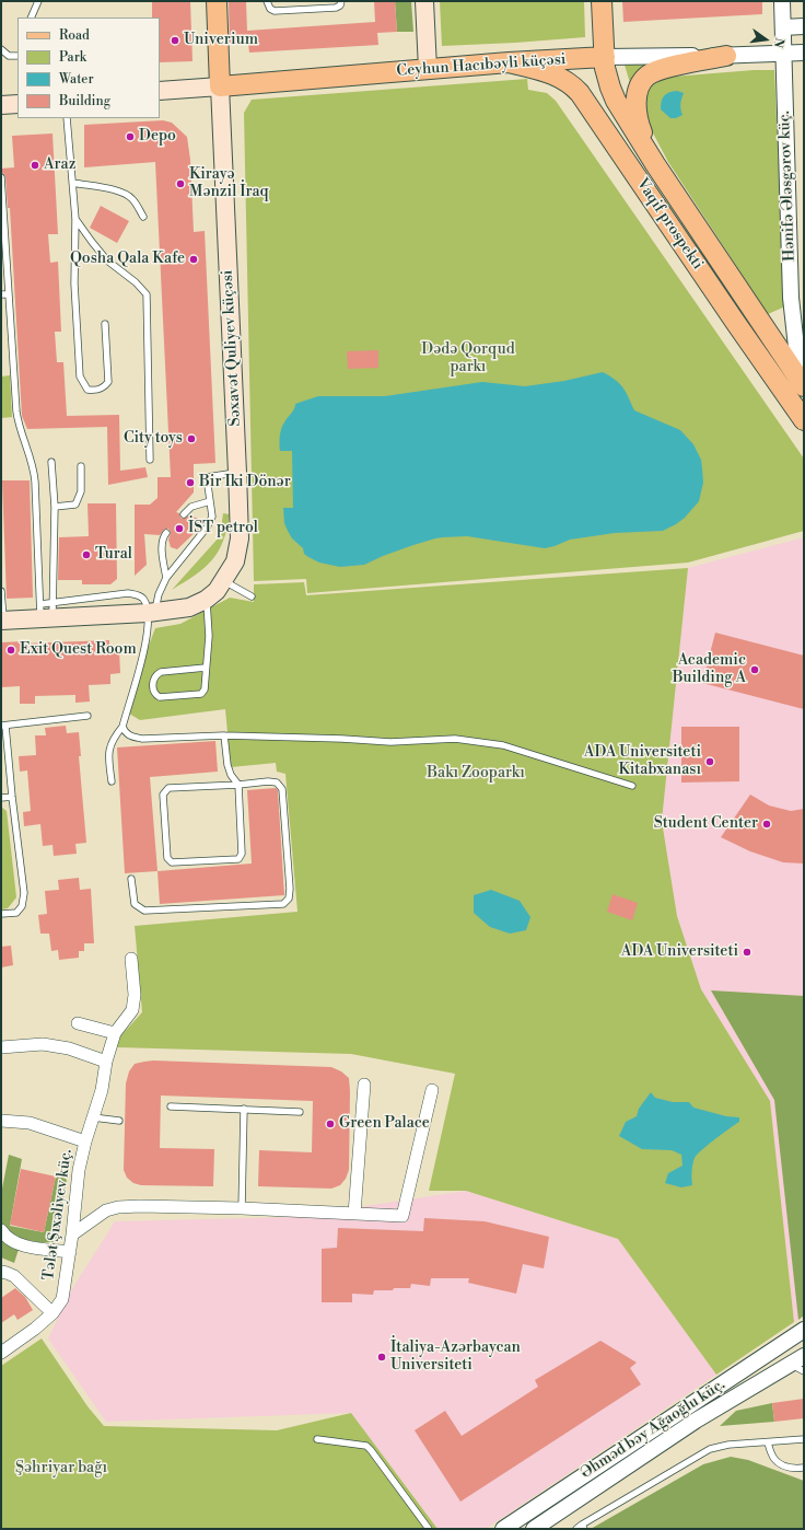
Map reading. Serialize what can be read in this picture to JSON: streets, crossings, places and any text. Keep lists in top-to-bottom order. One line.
{"streets":{"main road":["Ceyhun Hacıbəyli küçəsi","Vaqif prospekti","Səxavət Quliyev küçəsi"],"street":["Hənifə Ələsgərov küç.","Tələt Şıxəliyev küç.","Əhməd bəy Ağaoğlu küç."]},"crossings":[["Ceyhun Hacıbəyli küçəsi","Hənifə Ələsgərov küç."],["Ceyhun Hacıbəyli küçəsi","Vaqif prospekti"],["Ceyhun Hacıbəyli küçəsi","Səxavət Quliyev küçəsi"]],"parks":["Dədə Qorqud parkı","Bakı Zooparkı","Şəhriyar bağı"],"places":["Univerium","Depo","Araz","Kirayə Mənzil İraq","Qosha Qala Kafe","City toys","Bir Iki Dönər","İST petrol","Tural","Exit Quest Room","Academic Building A","ADA Universiteti Kitabxanası","Student Center","ADA Universiteti","Green Palace","İtaliya-Azərbaycan Universiteti"],"legend":["Road","Park","Water","Building"],"north":"right"}
